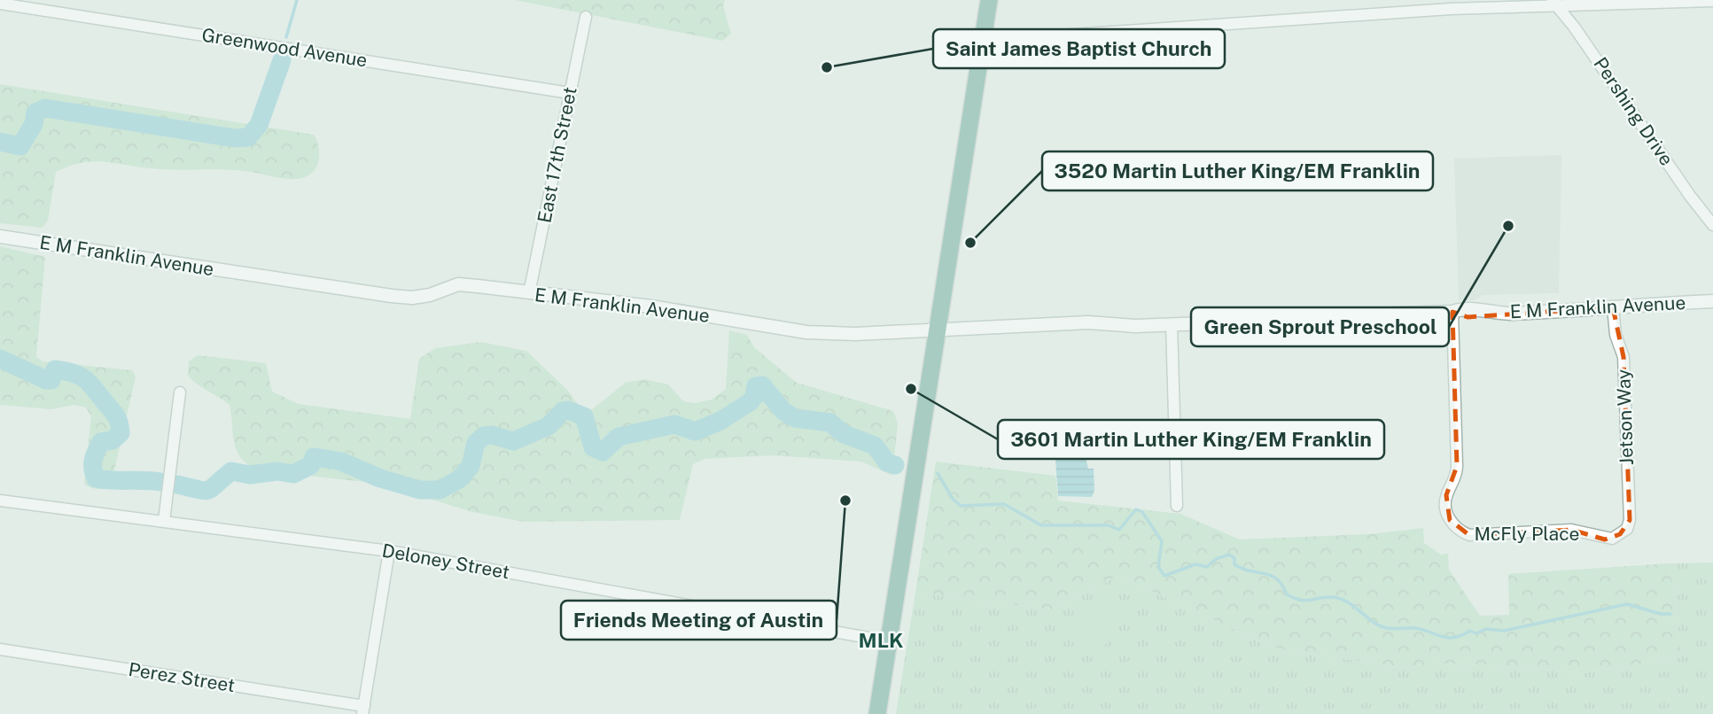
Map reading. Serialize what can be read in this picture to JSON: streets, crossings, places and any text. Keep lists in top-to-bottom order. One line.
{"streets":{"street":["Greenwood Avenue","Pershing Drive","East 17th Street","E M Franklin Avenue","Jetson Way","McFly Place","Deloney Street","Perez Street"]},"crossings":[["Greenwood Avenue","East 17th Street"],["East 17th Street","E M Franklin Avenue"],["E M Franklin Avenue","Jetson Way"],["E M Franklin Avenue","McFly Place"],["Jetson Way","McFly Place"]],"districts":["MLK"],"places":["Saint James Baptist Church","Green Sprout Preschool","3520 Martin Luther King/EM Franklin","3601 Martin Luther King/EM Franklin","Friends Meeting of Austin"]}
